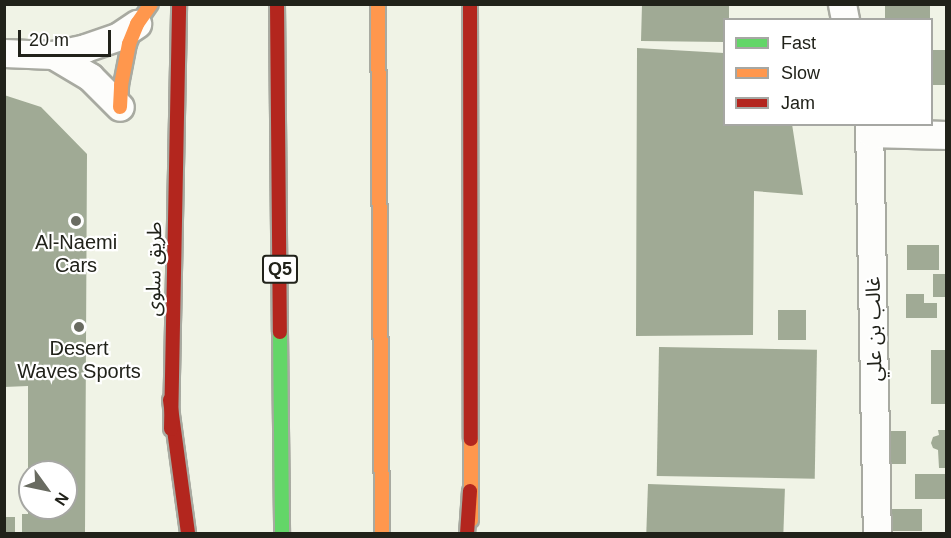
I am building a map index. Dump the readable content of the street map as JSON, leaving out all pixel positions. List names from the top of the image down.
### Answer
{
  "streets": {
    "main road": ["طريق سلوى", "Q5"],
    "street": ["غالب بن علي"]
  },
  "places": ["Al-Naemi Cars", "Desert Waves Sports"],
  "legend": ["Fast", "Slow", "Jam"],
  "scale_bar": "20 m",
  "north": "bottom right"
}
